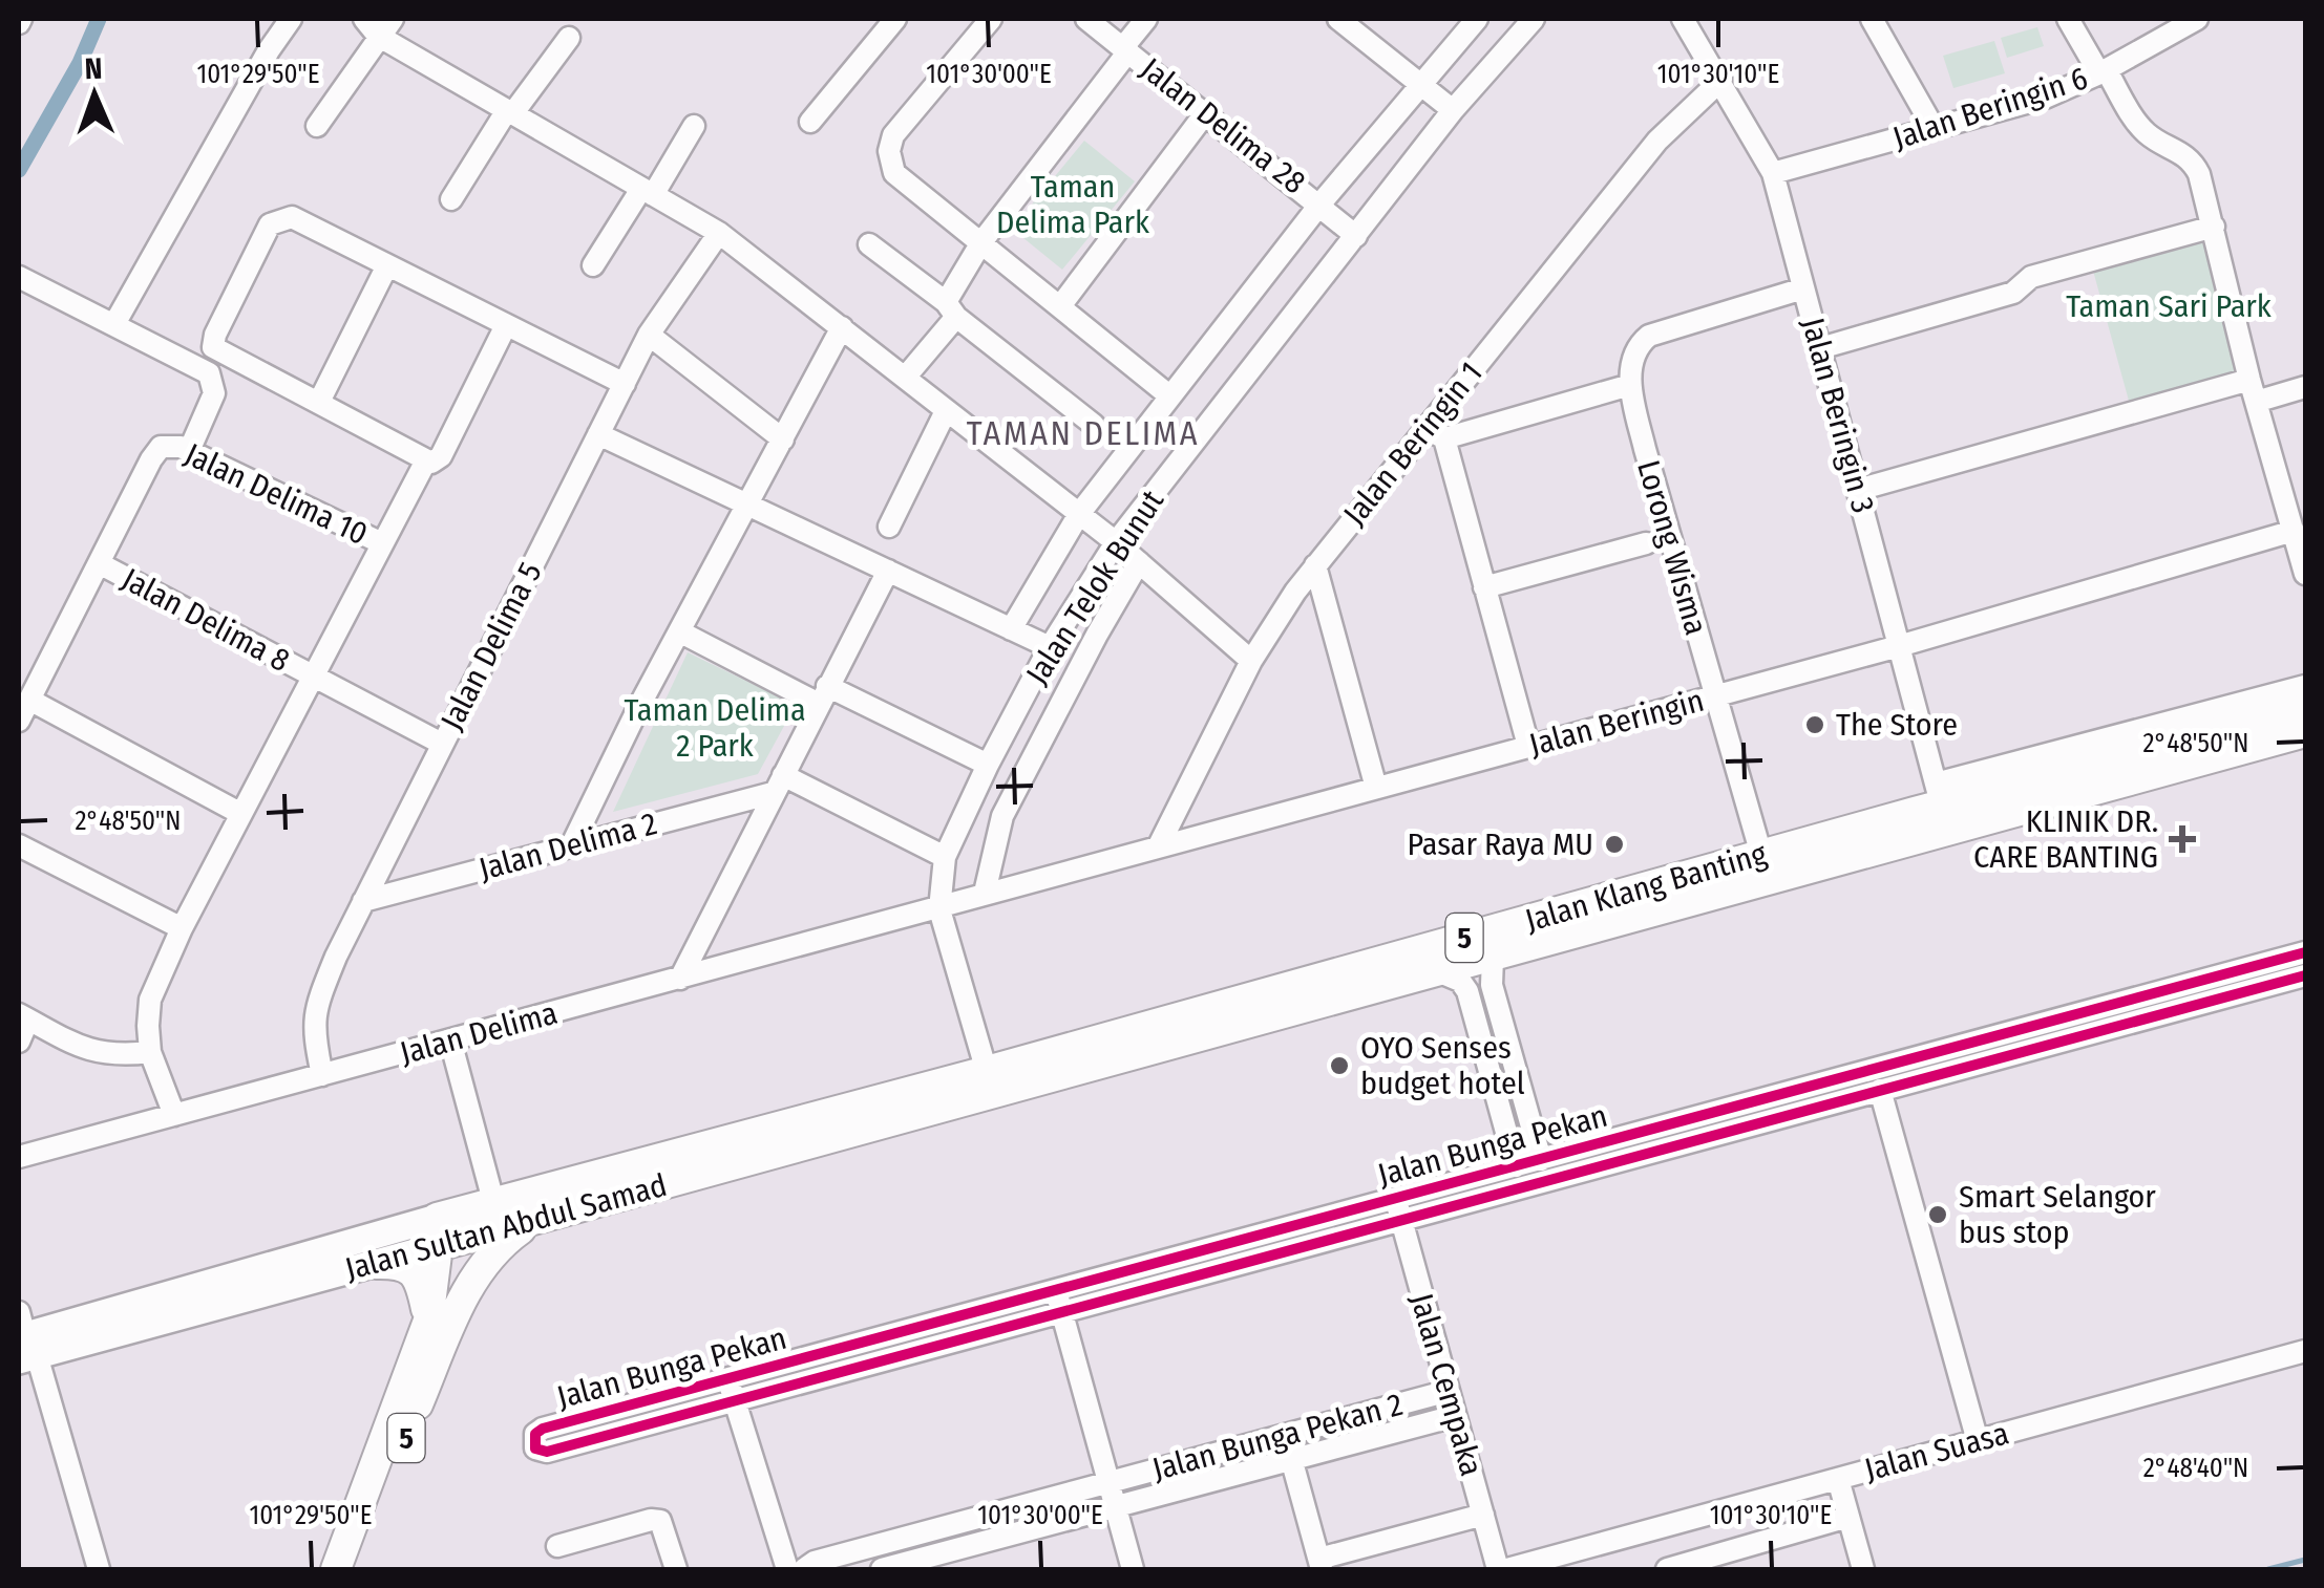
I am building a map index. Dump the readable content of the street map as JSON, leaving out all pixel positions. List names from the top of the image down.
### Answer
{
  "streets": {
    "highway": ["Jalan Klang Banting", "5", "Jalan Sultan Abdul Samad"],
    "street": [
      "Jalan Beringin 6",
      "Jalan Delima 28",
      "Jalan Beringin 3",
      "Jalan Beringin 1",
      "Jalan Delima 10",
      "Lorong Wisma",
      "Jalan Telok Bunut",
      "Jalan Delima 8",
      "Jalan Delima 5",
      "Jalan Beringin",
      "Jalan Delima 2",
      "Jalan Delima",
      "Jalan Bunga Pekan",
      "Jalan Cempaka",
      "Jalan Bunga Pekan 2",
      "Jalan Suasa"
    ]
  },
  "crossings": [
    ["Jalan Beringin 6", "Jalan Beringin 3"],
    ["Jalan Delima 28", "Jalan Telok Bunut"],
    ["Jalan Beringin 3", "Jalan Beringin 1"],
    ["Jalan Beringin 3", "Lorong Wisma"],
    ["Jalan Beringin 3", "Jalan Beringin"],
    ["Jalan Beringin 3", "Jalan Klang Banting"],
    ["Jalan Beringin 1", "Jalan Beringin"],
    ["Lorong Wisma", "Jalan Beringin"],
    ["Lorong Wisma", "Jalan Klang Banting"],
    ["Jalan Telok Bunut", "Jalan Beringin"],
    ["Jalan Telok Bunut", "Jalan Klang Banting"],
    ["Jalan Telok Bunut", "Jalan Delima"],
    ["Jalan Telok Bunut", "Jalan Sultan Abdul Samad"],
    ["Jalan Delima 8", "Jalan Delima 5"],
    ["Jalan Delima 5", "Jalan Delima 2"],
    ["Jalan Delima 5", "Jalan Delima"],
    ["Jalan Beringin", "Jalan Delima"],
    ["Jalan Klang Banting", "Jalan Sultan Abdul Samad"],
    ["5", "Jalan Sultan Abdul Samad"],
    ["Jalan Bunga Pekan", "Jalan Cempaka"],
    ["Jalan Cempaka", "Jalan Bunga Pekan 2"]
  ],
  "districts": ["TAMAN DELIMA"],
  "parks": ["Taman Delima Park", "Taman Sari Park", "Taman Delima 2 Park"],
  "places": {
    "other": [
      "The Store",
      "Pasar Raya MU",
      "OYO Senses budget hotel",
      "Smart Selangor bus stop"
    ],
    "health": ["KLINIK DR. CARE BANTING"]
  },
  "north": "top",
  "coordinates": [
    "101°29'50\"E",
    "101°30'00\"E",
    "101°30'10\"E",
    "2°48'50\"N",
    "2°48'40\"N"
  ]
}
